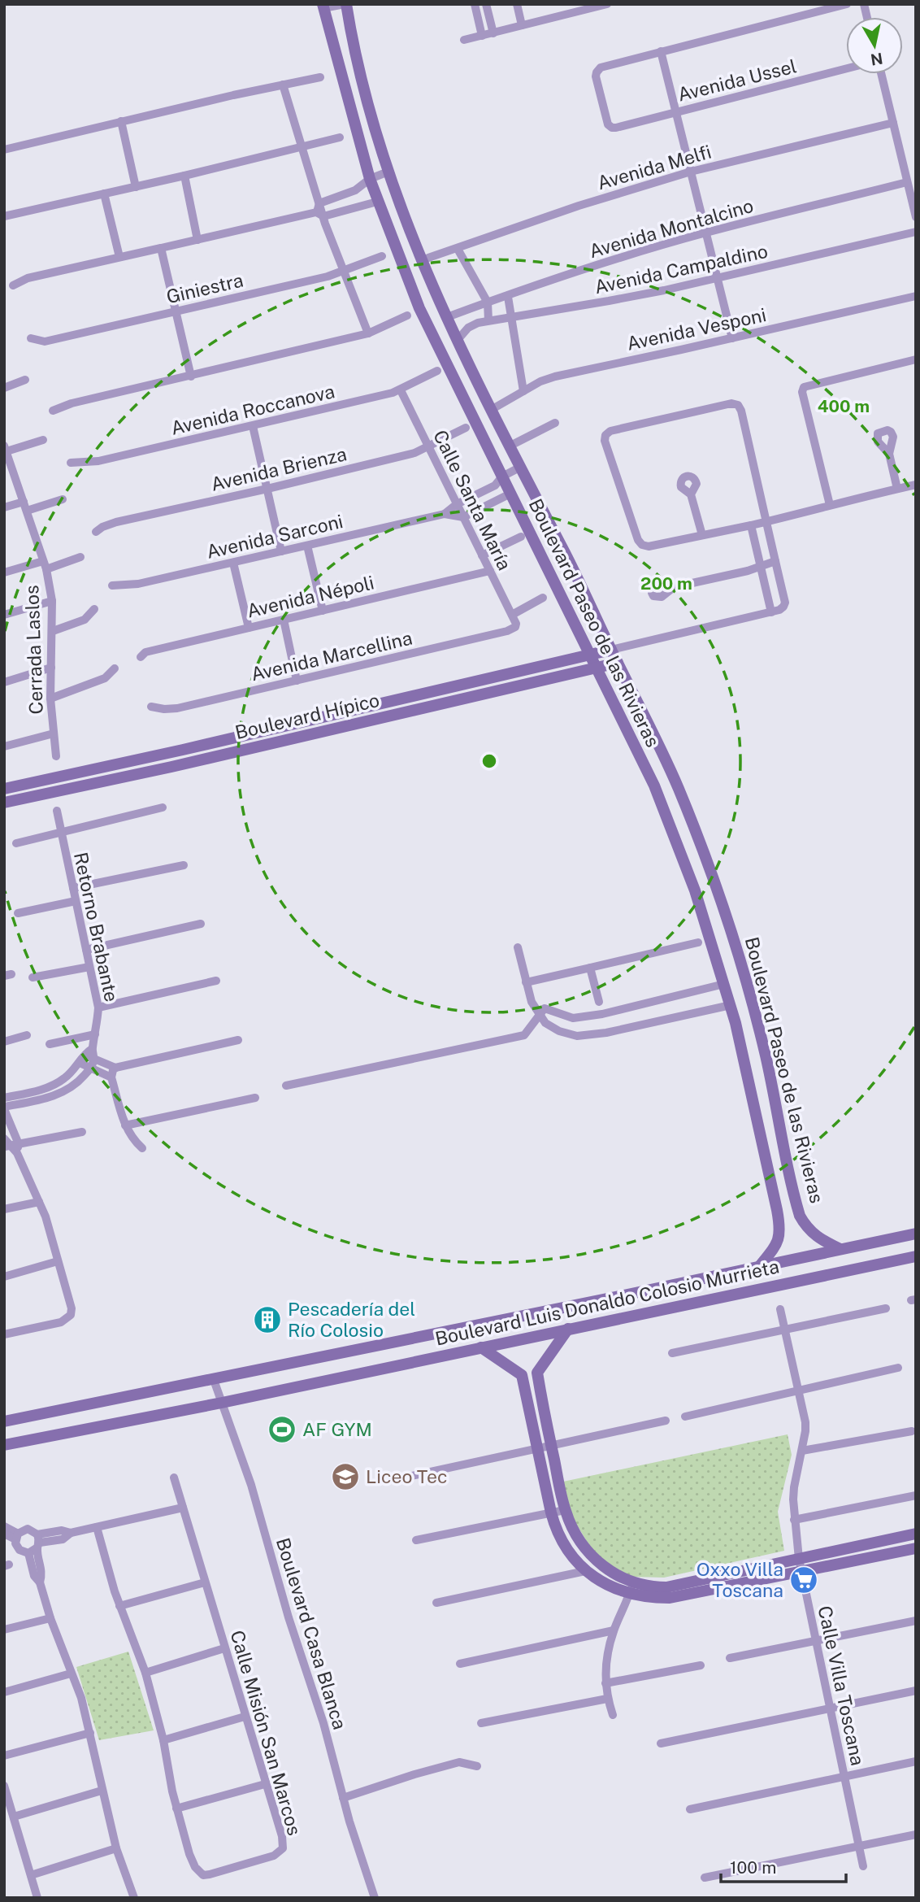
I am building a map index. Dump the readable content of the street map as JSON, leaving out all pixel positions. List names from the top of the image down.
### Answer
{
  "streets": {
    "street": [
      "Avenida Ussel",
      "Avenida Melfi",
      "Avenida Montalcino",
      "Avenida Campaldino",
      "Giniestra",
      "Avenida Vesponi",
      "Avenida Roccanova",
      "Avenida Brienza",
      "Calle Santa María",
      "Avenida Sarconi",
      "Avenida Népoli",
      "Boulevard Paseo de las Rivieras",
      "Cerrada Laslos",
      "Avenida Marcellina",
      "Boulevard Hípico",
      "Retorno Brabante",
      "Boulevard Luis Donaldo Colosio Murrieta",
      "Boulevard Casa Blanca",
      "Calle Villa Toscana",
      "Calle Misión San Marcos"
    ]
  },
  "crossings": [
    ["Avenida Montalcino", "Boulevard Paseo de las Rivieras"],
    ["Avenida Vesponi", "Boulevard Paseo de las Rivieras"],
    ["Avenida Roccanova", "Calle Santa María"],
    ["Avenida Brienza", "Calle Santa María"],
    ["Calle Santa María", "Avenida Sarconi"],
    ["Calle Santa María", "Avenida Népoli"],
    ["Calle Santa María", "Avenida Marcellina"],
    ["Avenida Sarconi", "Boulevard Paseo de las Rivieras"],
    ["Boulevard Paseo de las Rivieras", "Boulevard Hípico"],
    ["Boulevard Paseo de las Rivieras", "Boulevard Luis Donaldo Colosio Murrieta"],
    ["Boulevard Luis Donaldo Colosio Murrieta", "Boulevard Casa Blanca"]
  ],
  "places": {
    "building": ["Pescadería del Río Colosio"],
    "sports": ["AF GYM"],
    "school or university": ["Liceo Tec"],
    "supermarket": ["Oxxo Villa Toscana"]
  },
  "scale_bar": "100 m",
  "north": "bottom",
  "rings": ["400 m", "200 m"]
}
